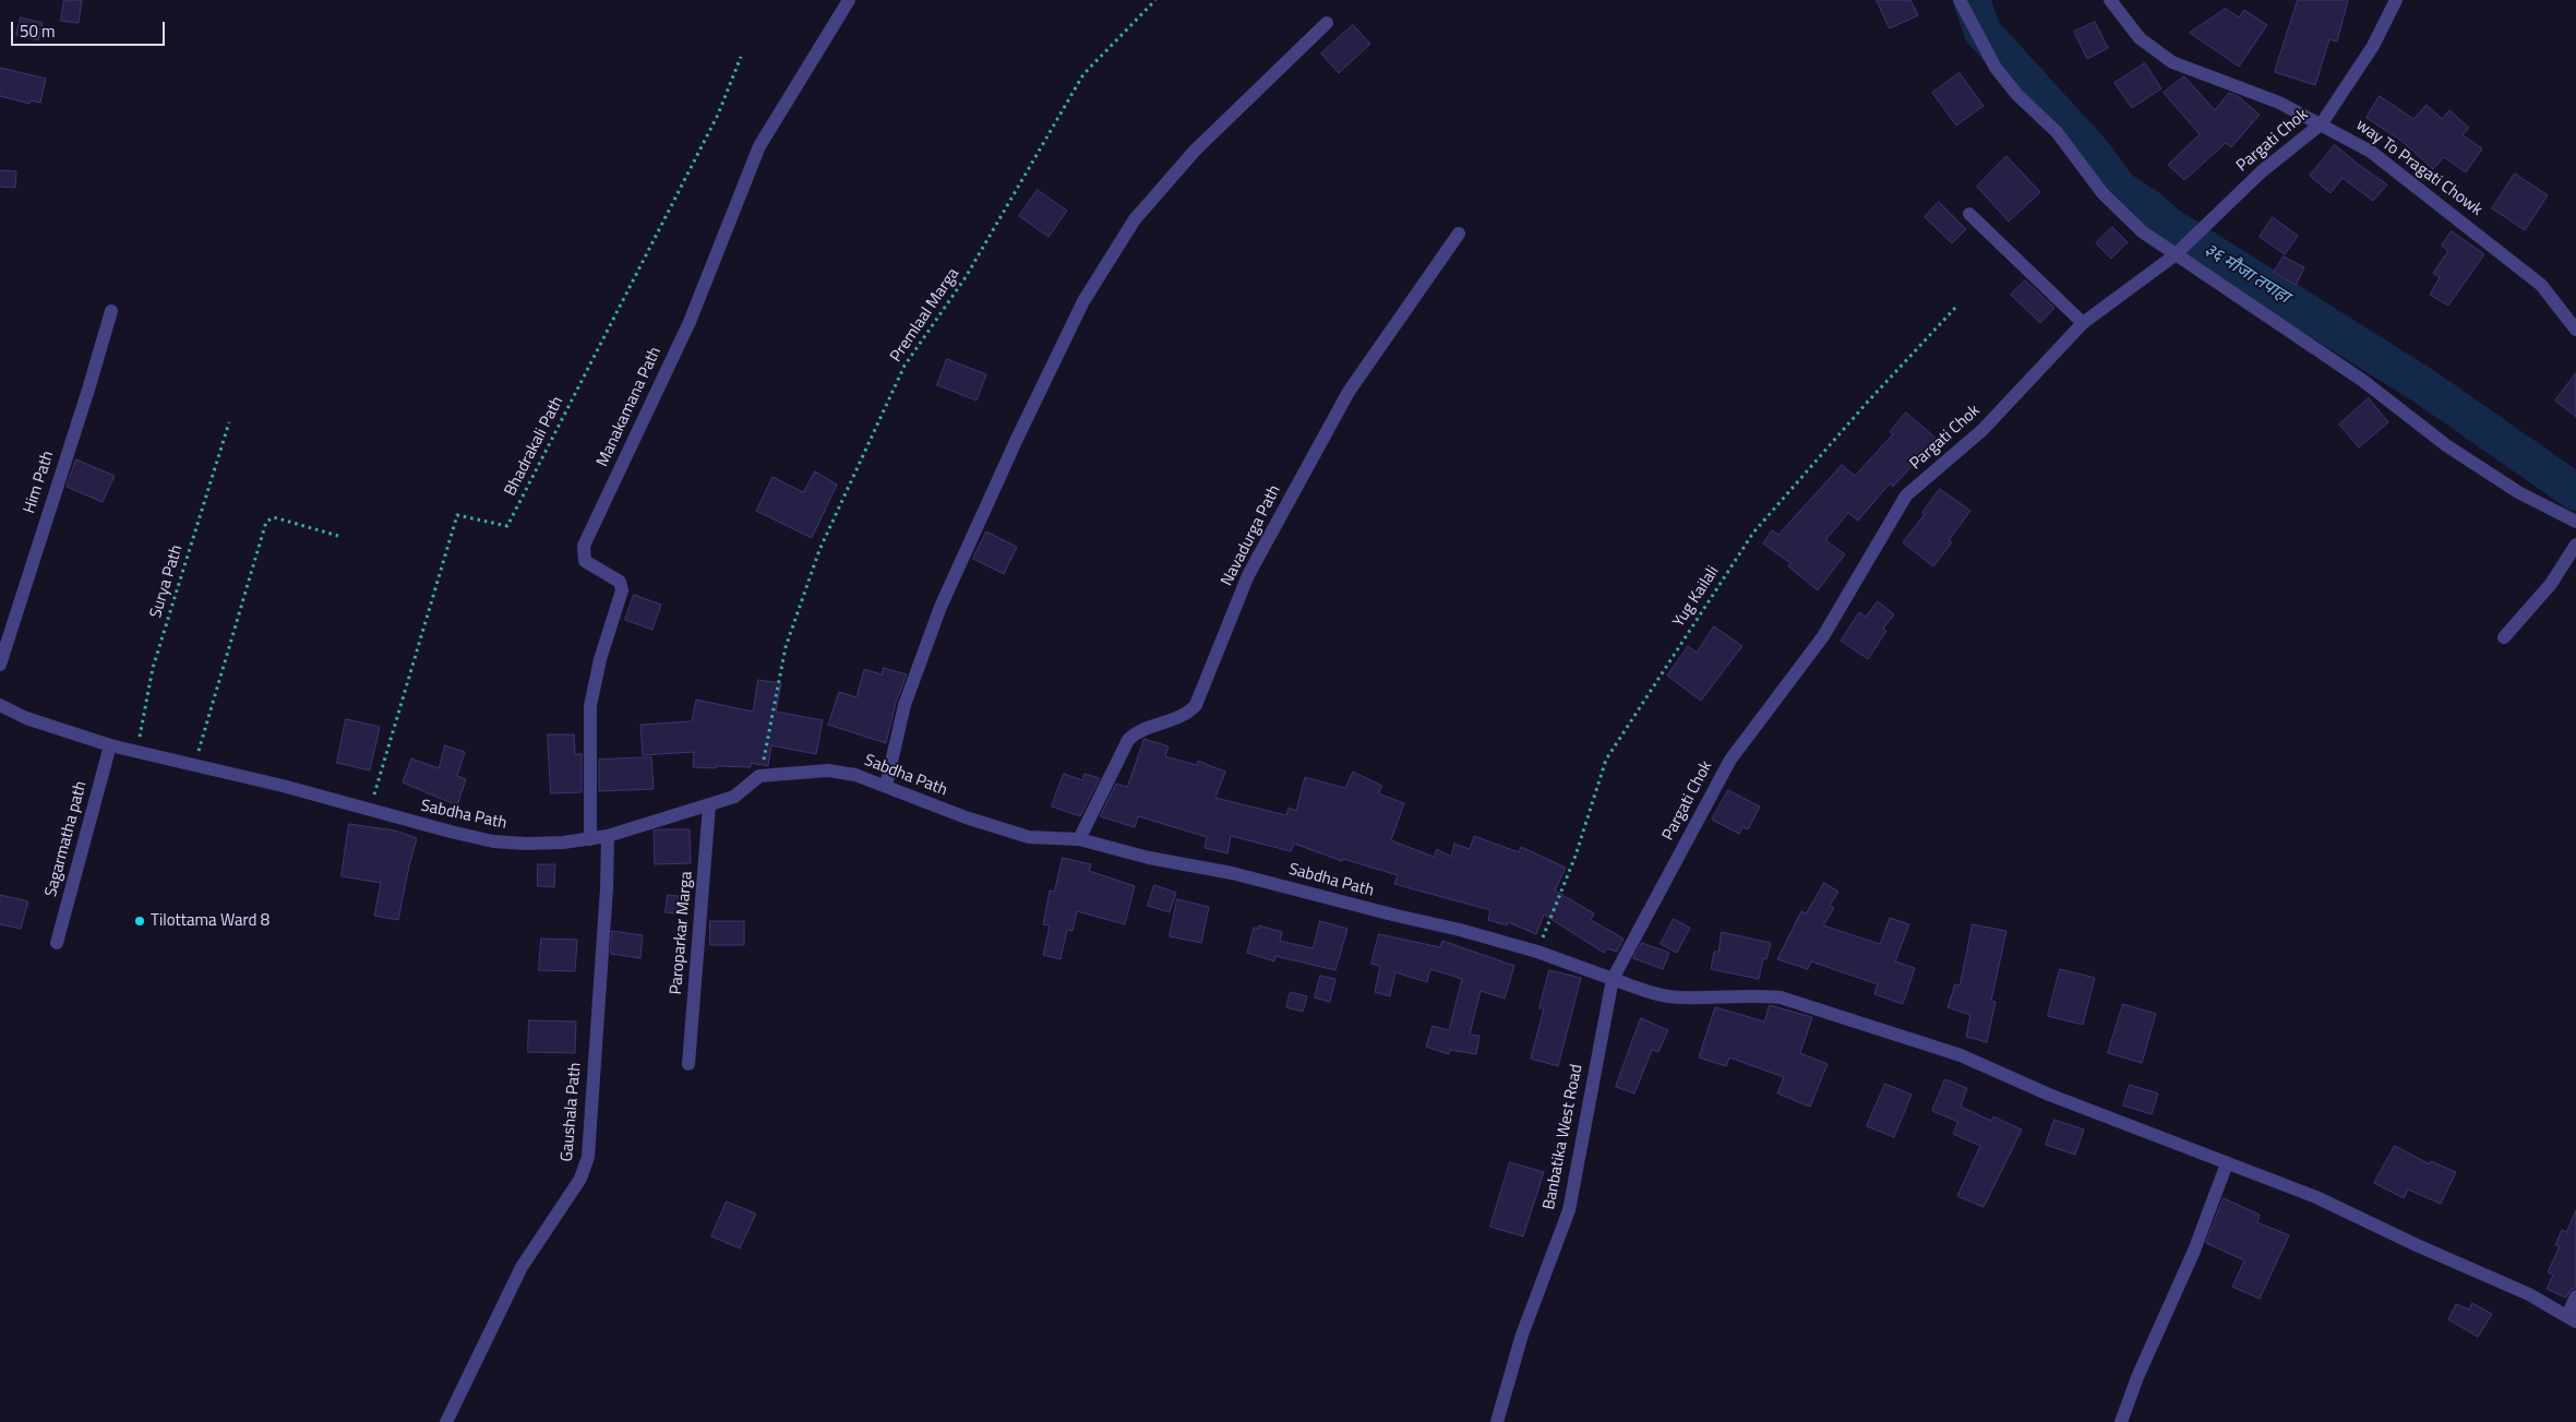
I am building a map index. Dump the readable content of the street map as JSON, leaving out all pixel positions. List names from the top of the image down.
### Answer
{
  "streets": {
    "street": [
      "Pargati Chok",
      "way To Pragati Chowk",
      "Manakamana Path",
      "Him Path",
      "Navadurga Path",
      "Sabdha Path",
      "Sagarmatha path",
      "Paroparkar Marga",
      "Gaushala Path",
      "Banbatika West Road"
    ],
    "path": [
      "Premlaal Marga",
      "Bhadrakali Path",
      "Surya Path",
      "Yug Kailali"
    ]
  },
  "crossings": [
    ["Pargati Chok", "way To Pragati Chowk"],
    ["Pargati Chok", "Sabdha Path"],
    ["Pargati Chok", "Banbatika West Road"],
    ["Premlaal Marga", "Sabdha Path"],
    ["Manakamana Path", "Sabdha Path"],
    ["Bhadrakali Path", "Sabdha Path"],
    ["Navadurga Path", "Sabdha Path"],
    ["Surya Path", "Sabdha Path"],
    ["Yug Kailali", "Sabdha Path"],
    ["Sabdha Path", "Sagarmatha path"],
    ["Sabdha Path", "Paroparkar Marga"],
    ["Sabdha Path", "Gaushala Path"],
    ["Sabdha Path", "Banbatika West Road"]
  ],
  "water": ["३६ मौजा तपाहा"],
  "places": ["Tilottama Ward 8"],
  "scale_bar": "50 m"
}
